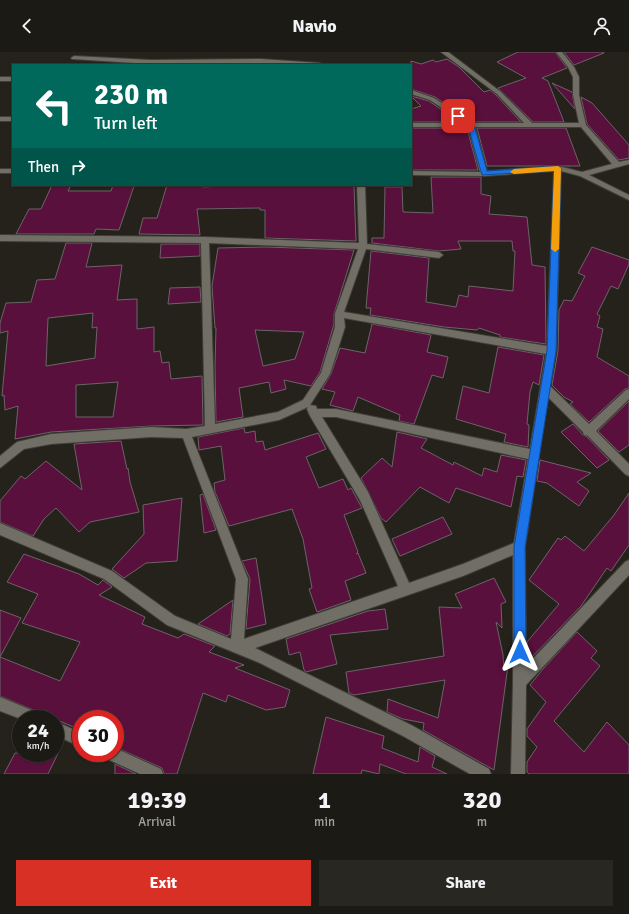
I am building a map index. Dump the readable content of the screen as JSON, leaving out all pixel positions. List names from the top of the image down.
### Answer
{
  "page": {
    "header": "Navio",
    "turn": ["230 m", "Turn left"],
    "then": "Then",
    "speed": "24 km/h",
    "limit": "30",
    "eta": [
      "19:39",
      "Arrival",
      "1",
      "min",
      "320",
      "m"
    ],
    "buttons": ["Exit", "Share"]
  }
}
